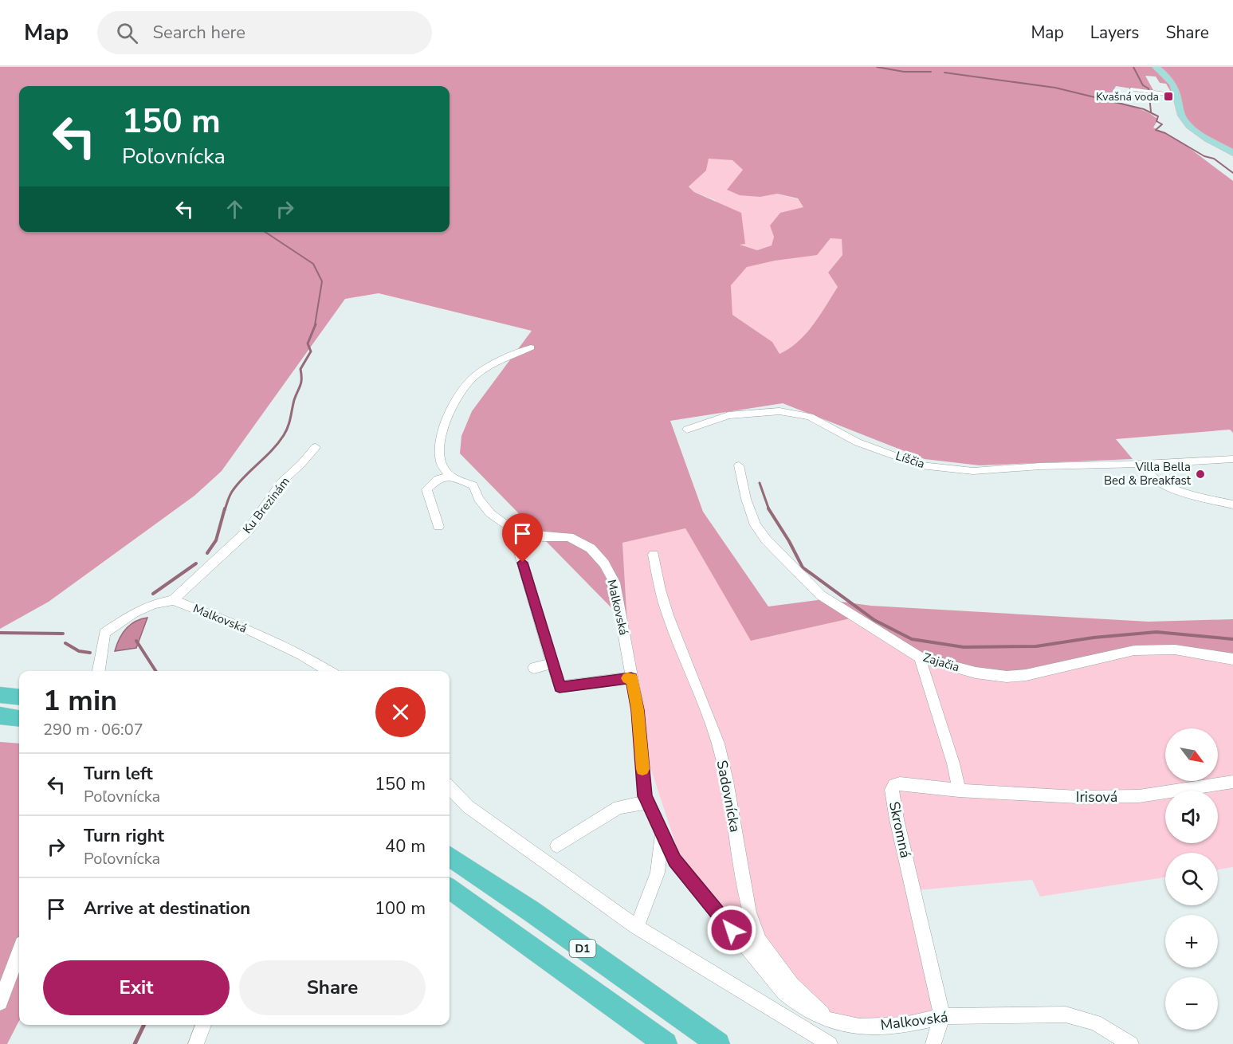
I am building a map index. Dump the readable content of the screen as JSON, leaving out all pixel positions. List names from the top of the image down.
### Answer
{
  "streets": {
    "highway": ["D1"],
    "street": [
      "Líščia",
      "Ku Brezinám",
      "Malkovská",
      "Zajačia",
      "Sadovnícka",
      "Irisová",
      "Skromná"
    ]
  },
  "crossings": [
    ["Ku Brezinám", "Malkovská"],
    ["Malkovská", "Sadovnícka"],
    ["Malkovská", "Skromná"],
    ["Irisová", "Skromná"]
  ],
  "places": {
    "transit": ["Kvašná voda"],
    "other": ["Villa Bella Bed & Breakfast"]
  },
  "north": "bottom right",
  "page": {
    "header": "Map",
    "search": "Search here",
    "nav": ["Map", "Layers", "Share"],
    "turn": ["150 m", "Poľovnícka"],
    "heading": ["1 min", "290 m · 06:07"],
    "map_buttons": ["+", "−"],
    "list": [
      {
        "name": "Turn left",
        "note": "Poľovnícka",
        "value": "150 m"
      },
      {
        "name": "Turn right",
        "note": "Poľovnícka",
        "value": "40 m"
      },
      {
        "name": "Arrive at destination",
        "value": "100 m"
      }
    ],
    "buttons": ["Exit", "Share"]
  }
}
